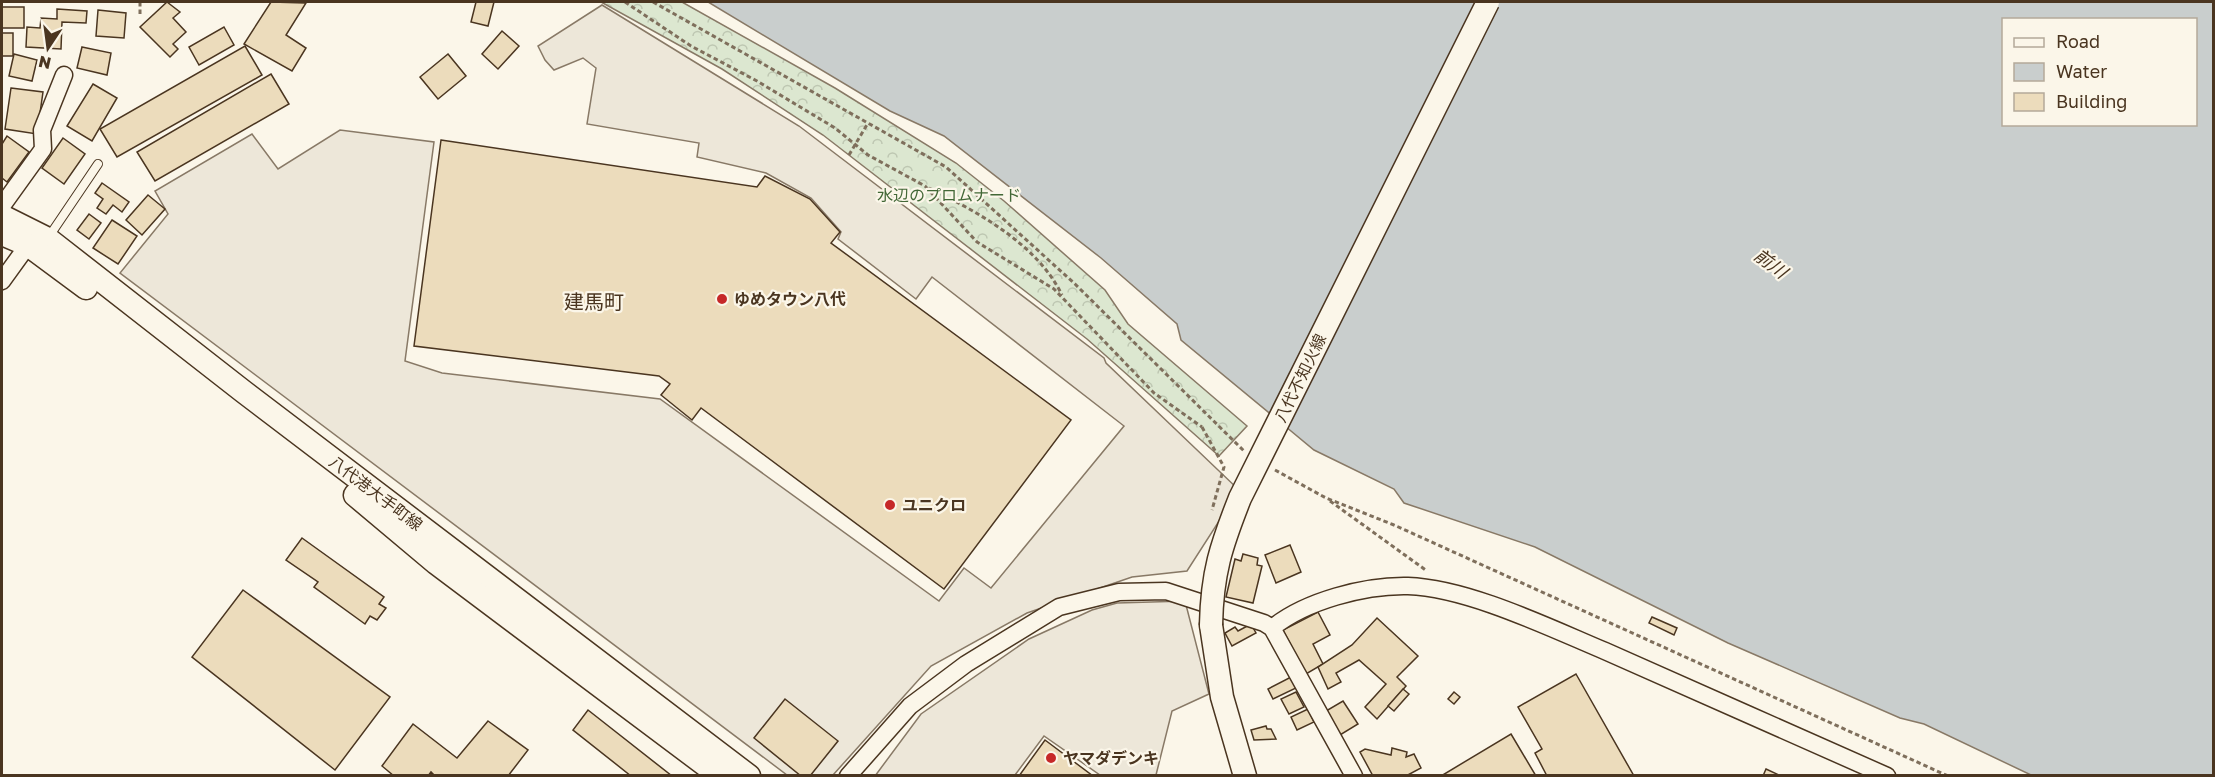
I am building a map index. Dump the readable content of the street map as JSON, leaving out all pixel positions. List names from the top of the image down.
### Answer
{
  "streets": {
    "main road": ["八代不知火線", "八代港大手町線"]
  },
  "districts": ["建馬町"],
  "water": ["前川"],
  "parks": ["水辺のプロムナード"],
  "places": ["ゆめタウン八代", "ユニクロ", "ヤマダデンキ"],
  "legend": ["Road", "Water", "Building"],
  "north": "bottom"
}
